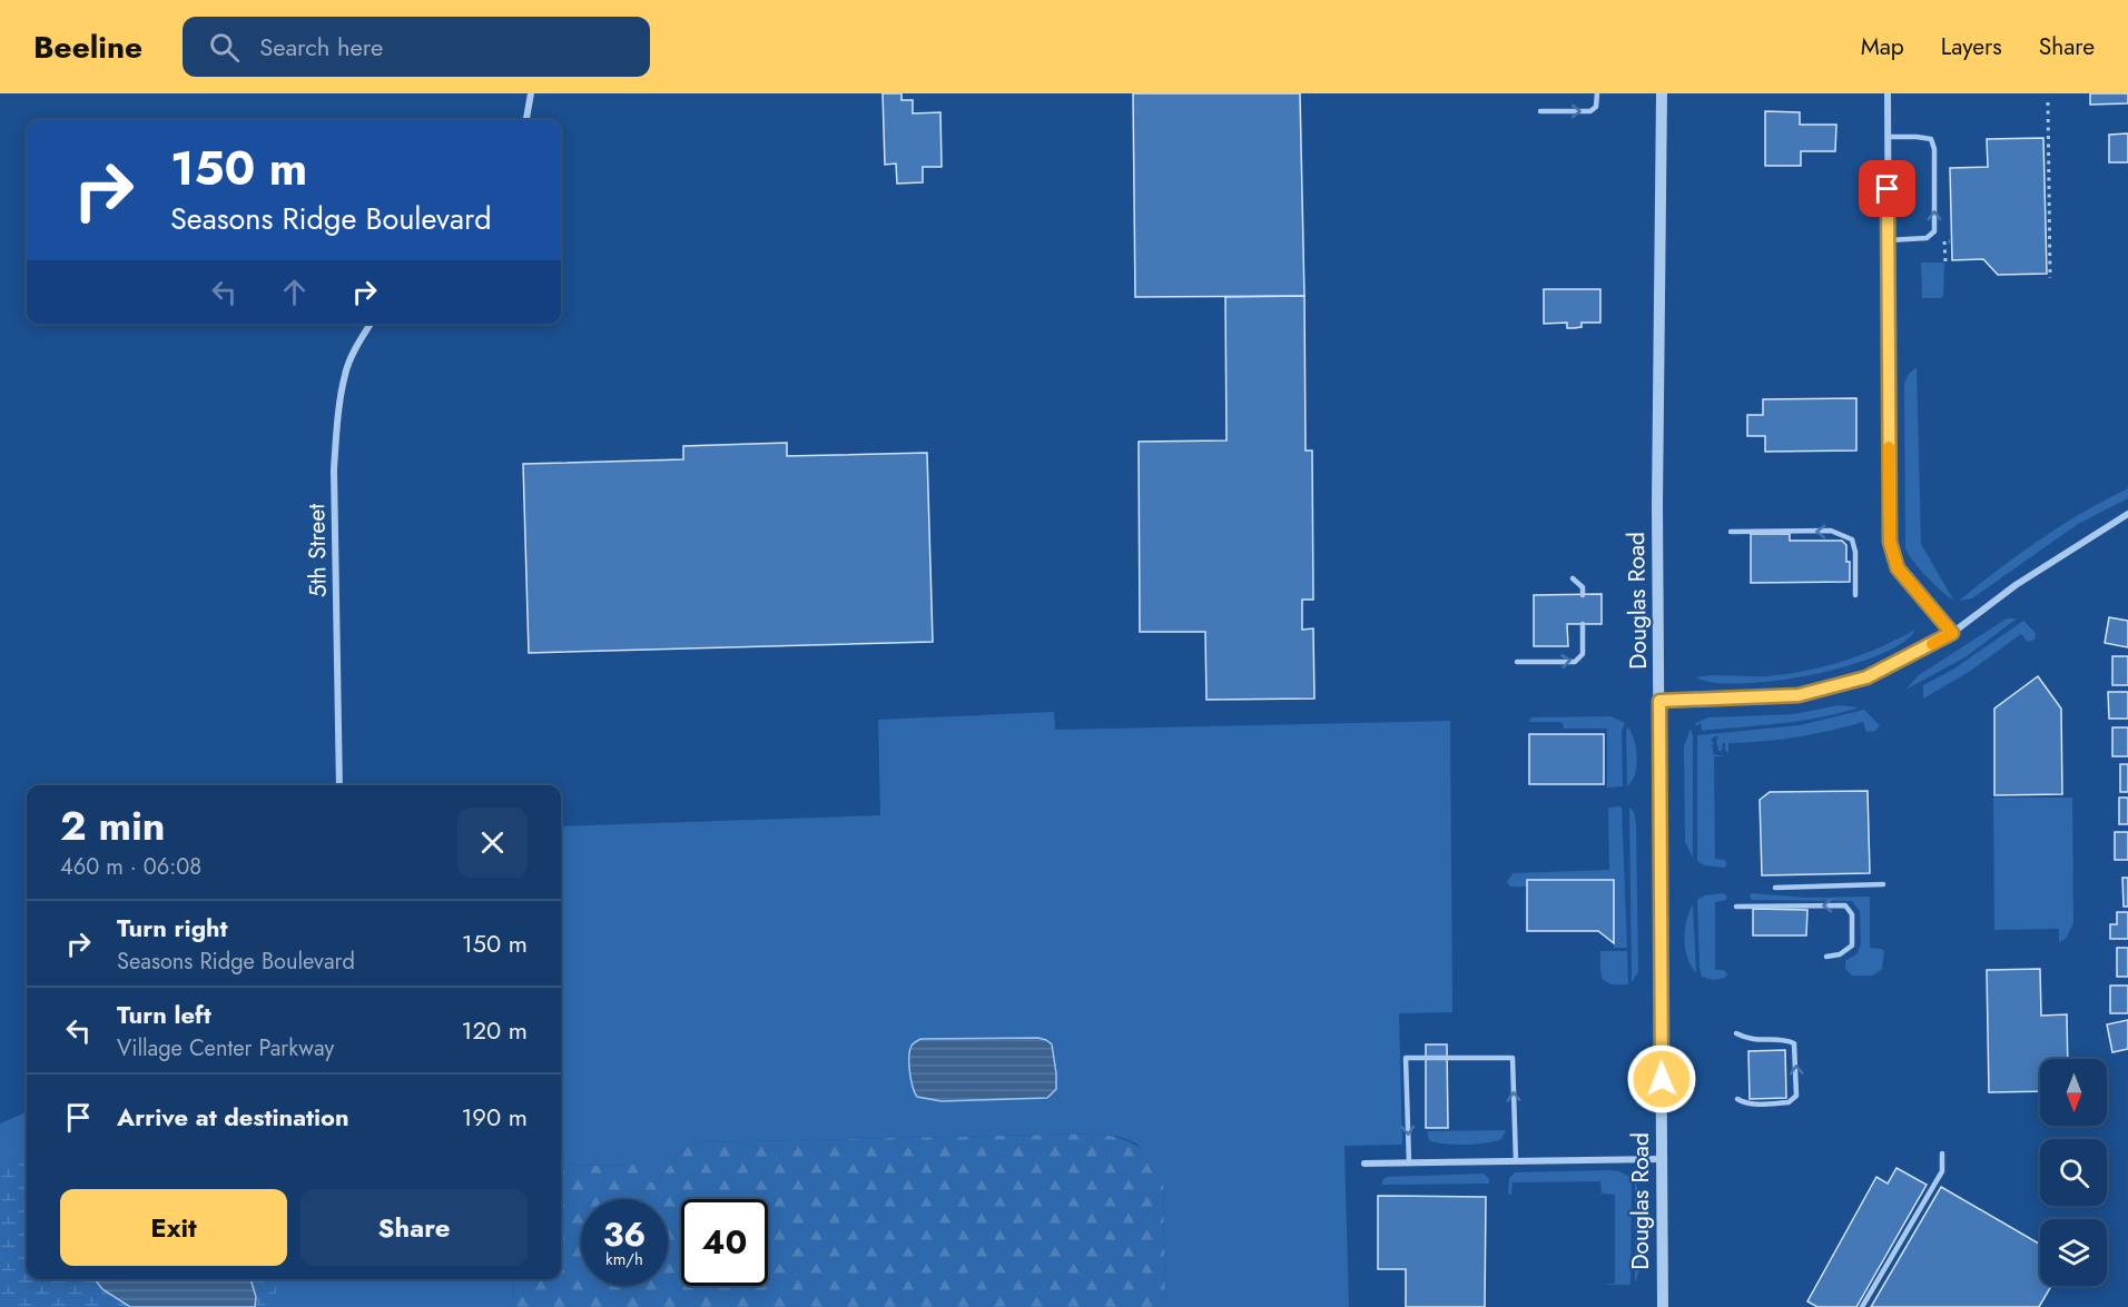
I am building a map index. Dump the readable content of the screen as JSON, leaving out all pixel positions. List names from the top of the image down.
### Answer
{
  "streets": {
    "street": ["5th Street", "Douglas Road"]
  },
  "north": "bottom",
  "page": {
    "header": "Beeline",
    "search": "Search here",
    "nav": ["Map", "Layers", "Share"],
    "turn": ["150 m", "Seasons Ridge Boulevard"],
    "heading": ["2 min", "460 m · 06:08"],
    "list": [
      {
        "name": "Turn right",
        "note": "Seasons Ridge Boulevard",
        "value": "150 m"
      },
      {
        "name": "Turn left",
        "note": "Village Center Parkway",
        "value": "120 m"
      },
      {
        "name": "Arrive at destination",
        "value": "190 m"
      }
    ],
    "buttons": ["Exit", "Share"],
    "speed": "36 km/h",
    "limit": "40"
  }
}
